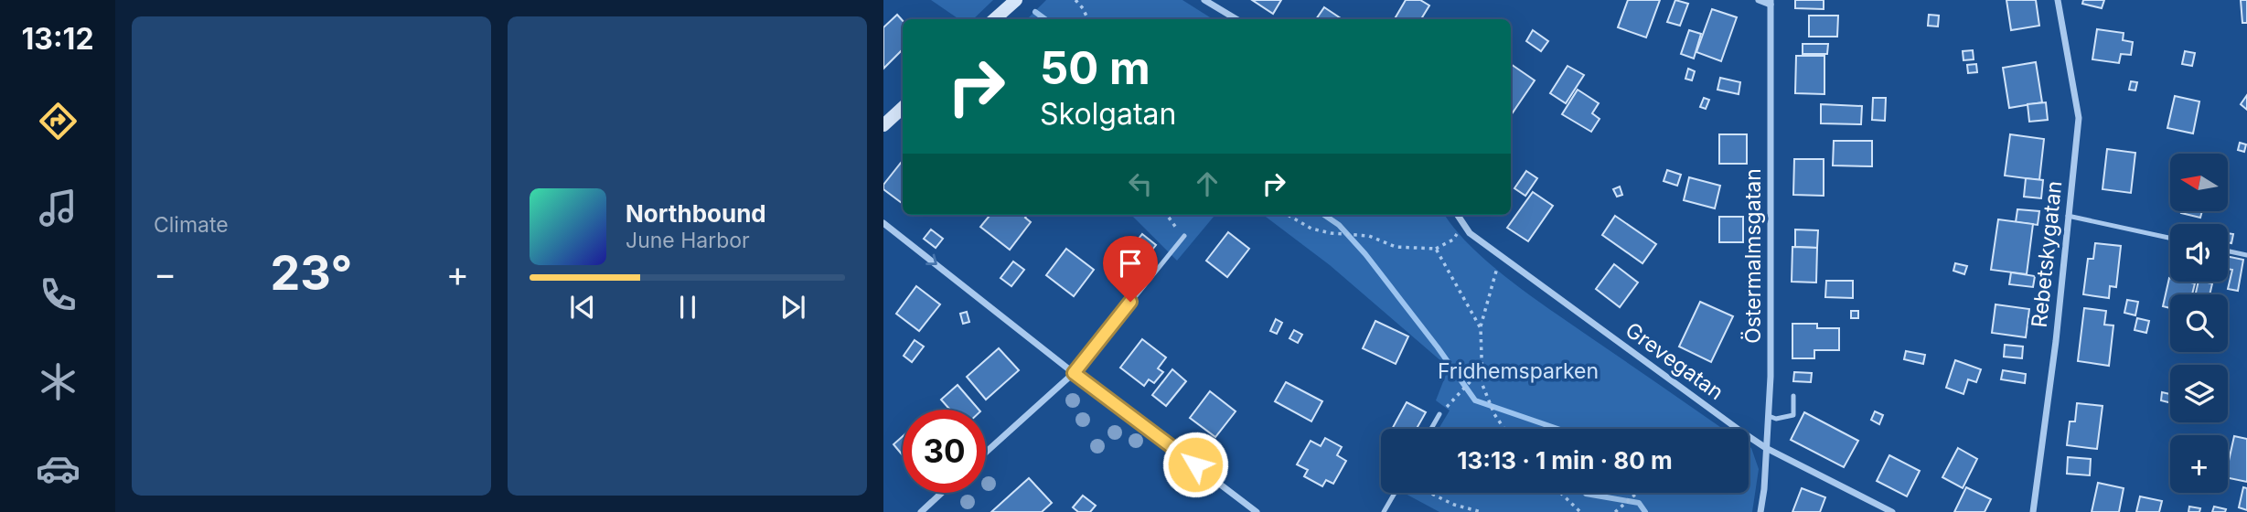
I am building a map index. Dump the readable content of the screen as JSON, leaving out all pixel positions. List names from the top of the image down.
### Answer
{
  "streets": {
    "street": ["Rebetskygatan", "Östermalmsgatan", "Grevegatan"]
  },
  "crossings": [
    ["Östermalmsgatan", "Grevegatan"]
  ],
  "parks": ["Fridhemsparken"],
  "north": "left",
  "page": {
    "tabs": "13:12",
    "tile": "Climate",
    "turn": ["50 m", "Skolgatan"],
    "map_buttons": "+",
    "song": ["Northbound", "June Harbor"],
    "heat": ["−", "23°", "+"],
    "limit": "30",
    "trip": "13:13 · 1 min · 80 m"
  }
}
